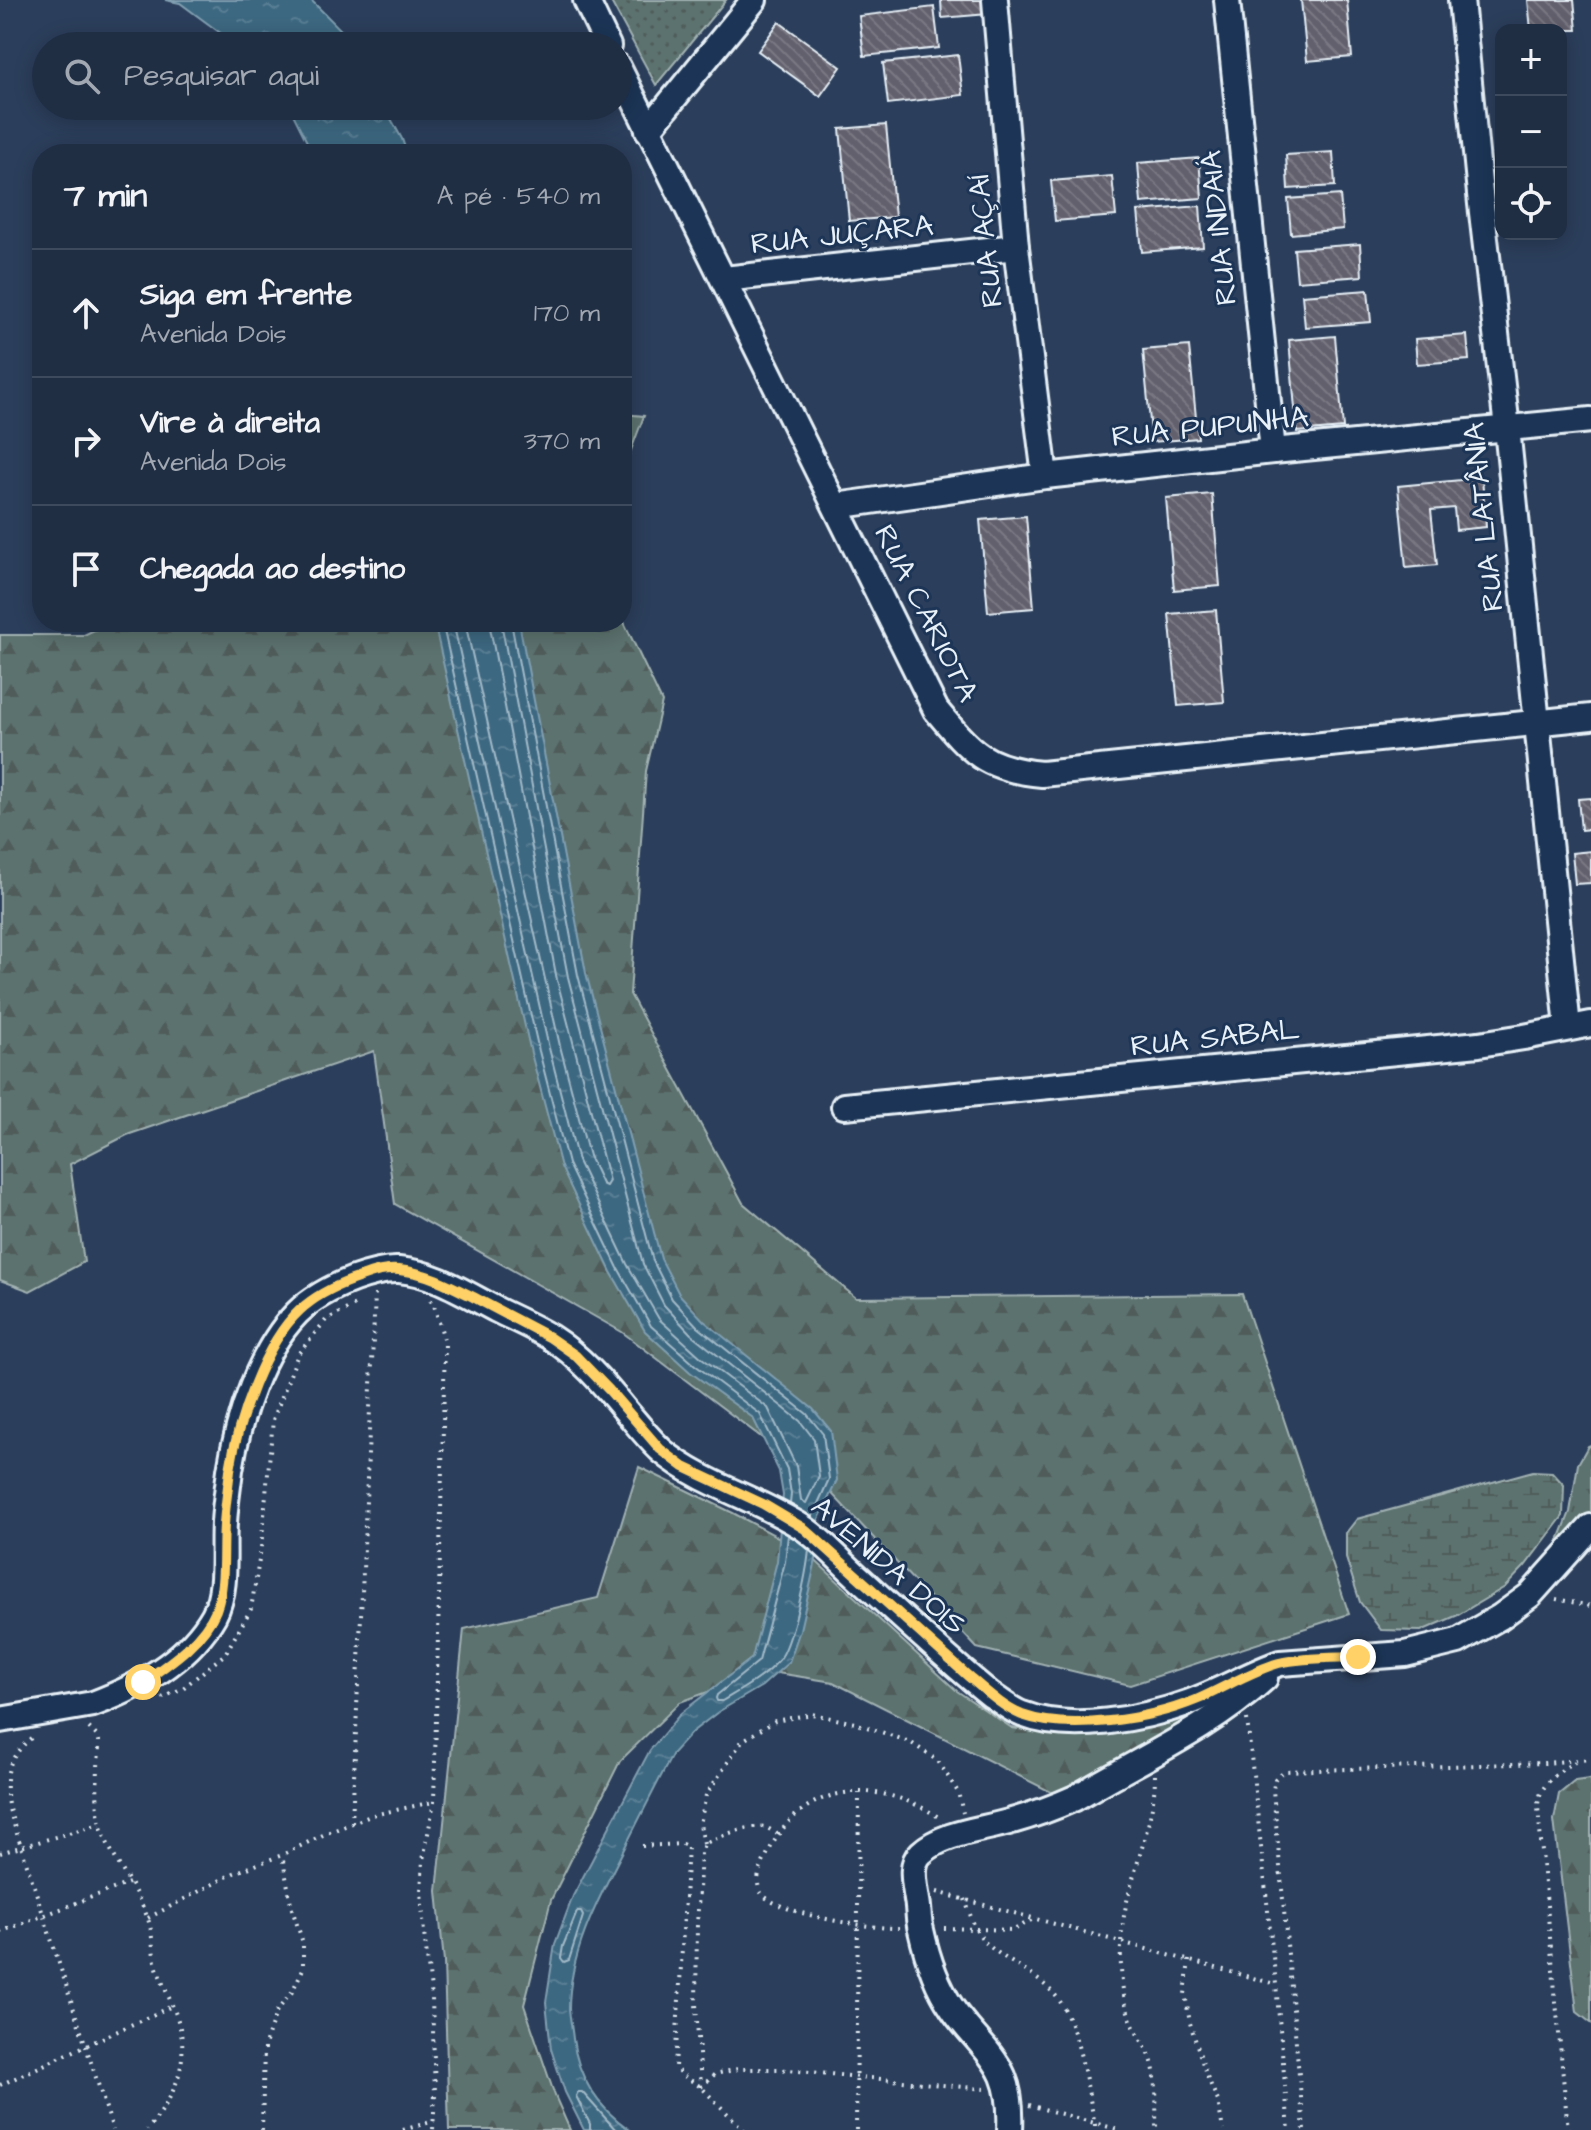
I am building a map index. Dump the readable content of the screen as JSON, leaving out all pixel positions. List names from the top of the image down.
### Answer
{
  "streets": {
    "street": [
      "RUA INDAIÁ",
      "RUA JUÇARA",
      "RUA AÇAÍ",
      "RUA PUPUNHA",
      "RUA LATÂNIA",
      "RUA CARIOTA",
      "RUA SABAL",
      "AVENIDA DOIS"
    ]
  },
  "crossings": [
    ["RUA INDAIÁ", "RUA PUPUNHA"],
    ["RUA JUÇARA", "RUA AÇAÍ"],
    ["RUA JUÇARA", "RUA CARIOTA"],
    ["RUA AÇAÍ", "RUA PUPUNHA"],
    ["RUA PUPUNHA", "RUA LATÂNIA"],
    ["RUA PUPUNHA", "RUA CARIOTA"],
    ["RUA LATÂNIA", "RUA CARIOTA"],
    ["RUA LATÂNIA", "RUA SABAL"]
  ],
  "page": {
    "map_buttons": ["+", "−"],
    "search": "Pesquisar aqui",
    "heading": ["7 min", "A pé · 540 m"],
    "list": [
      ["Siga em frente", "Avenida Dois", "170 m"],
      ["Vire à direita", "Avenida Dois", "370 m"],
      "Chegada ao destino"
    ]
  }
}
